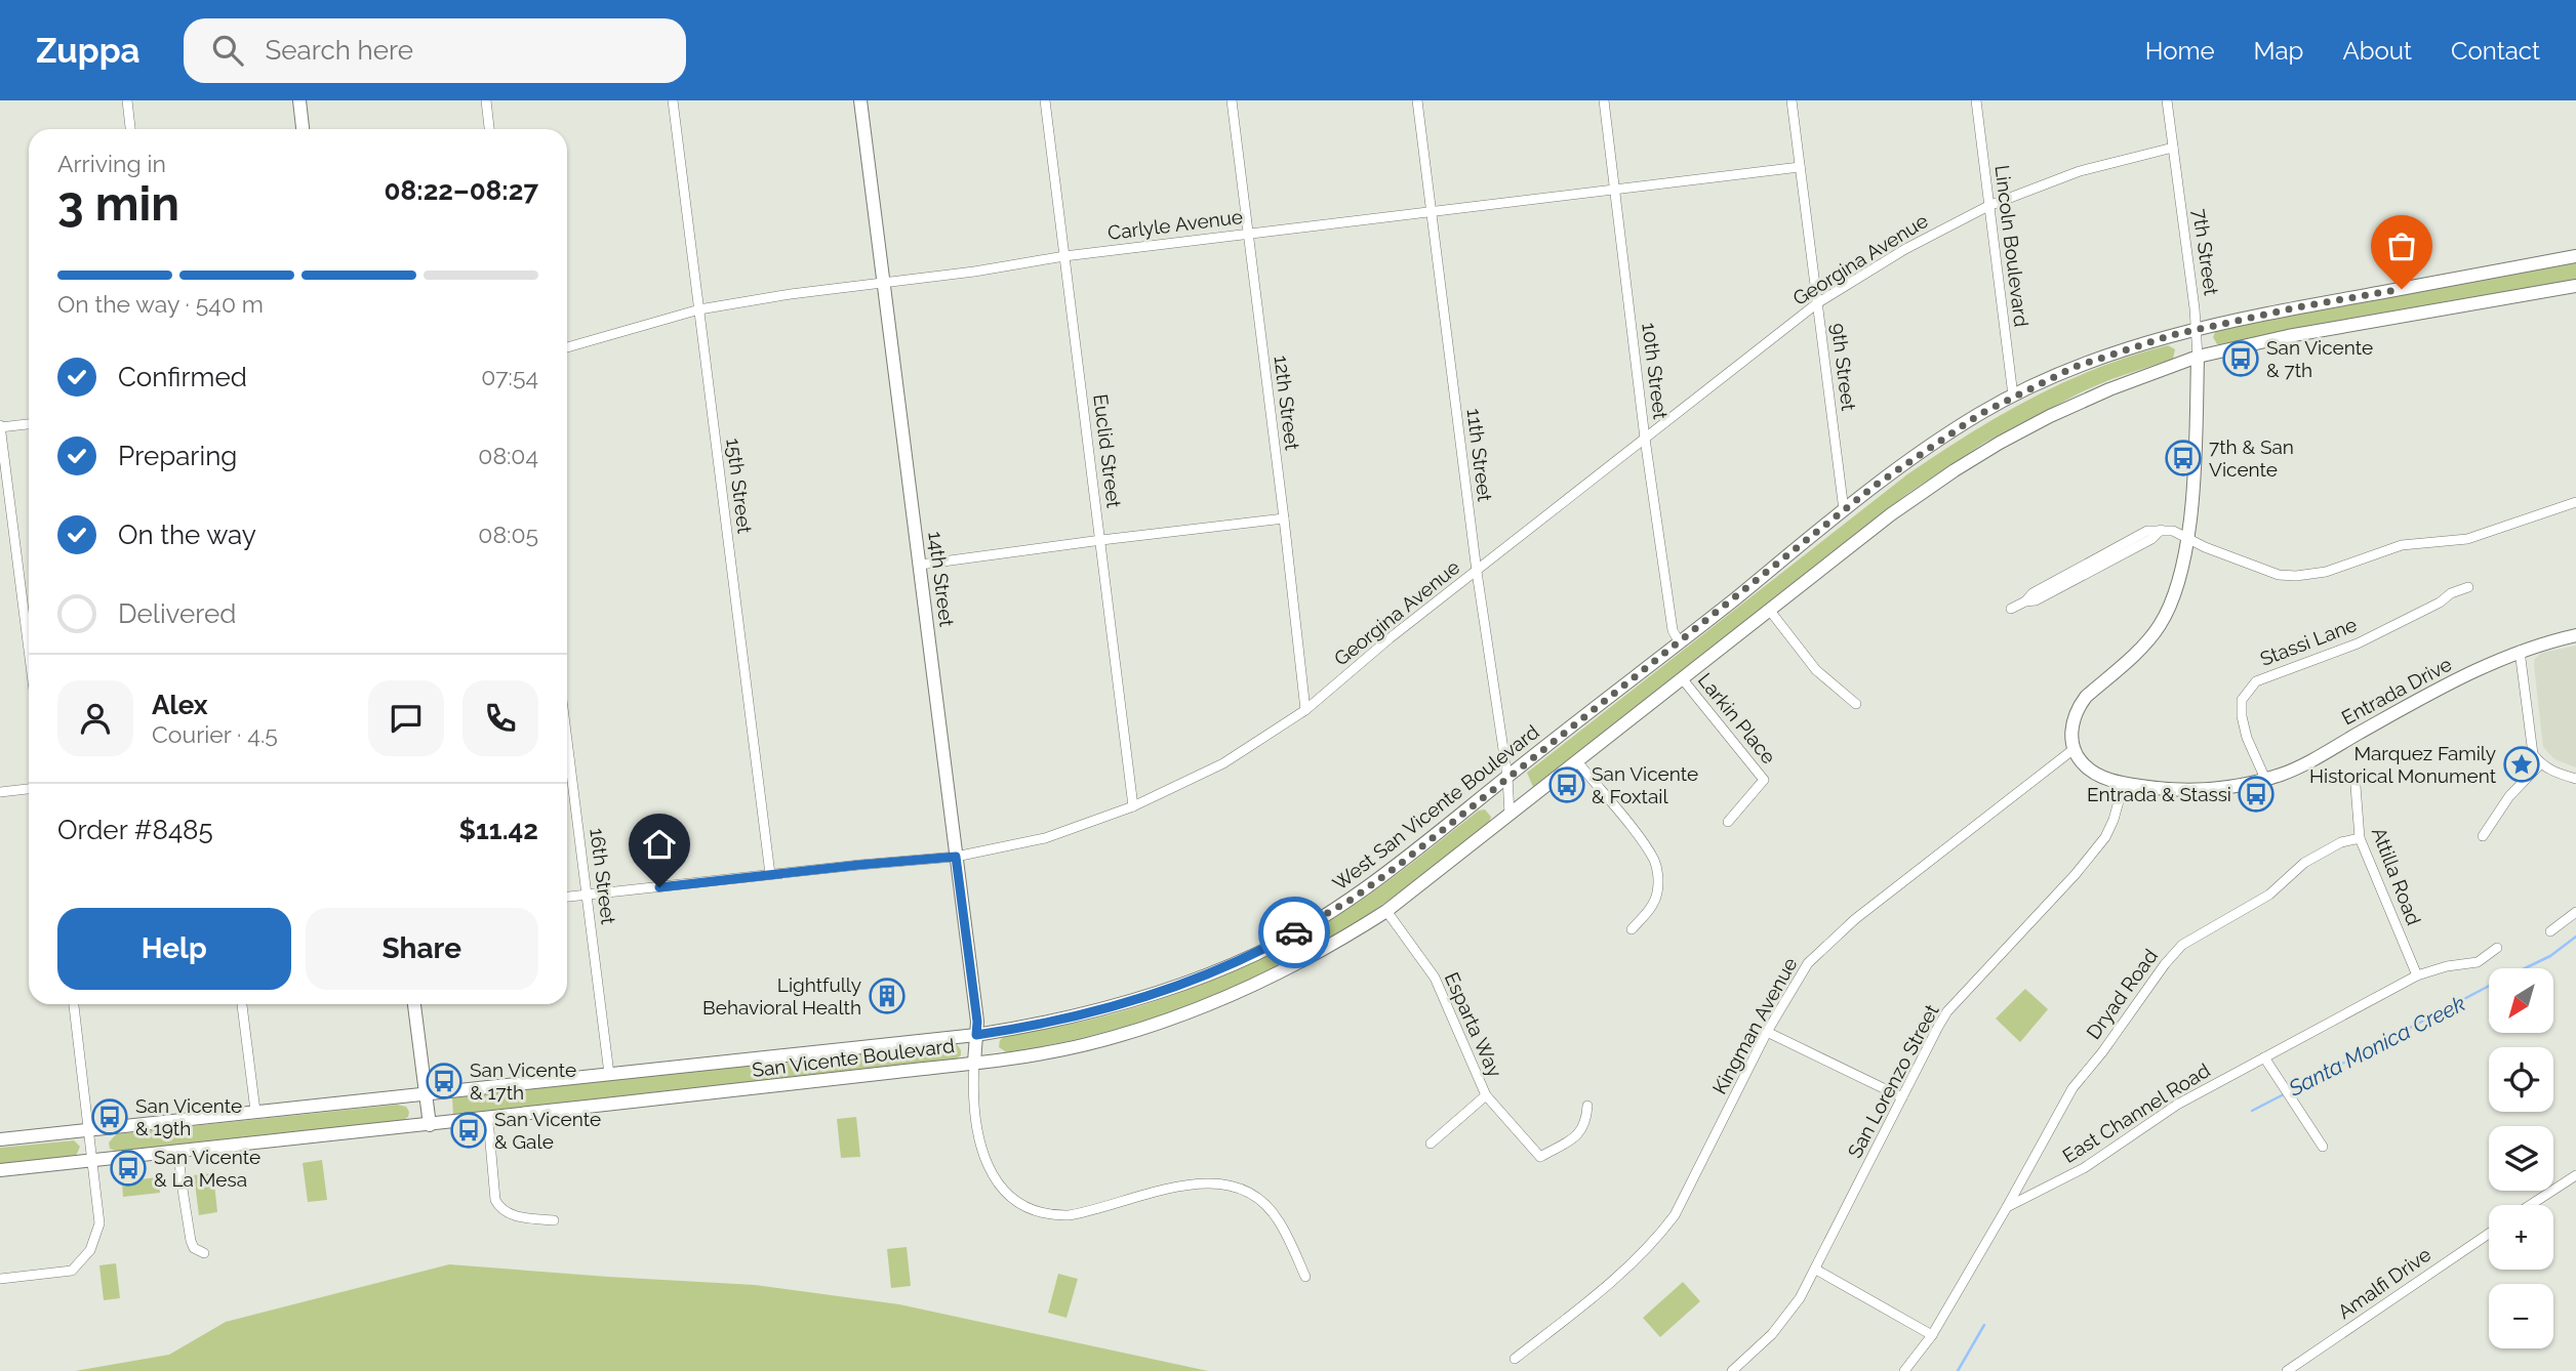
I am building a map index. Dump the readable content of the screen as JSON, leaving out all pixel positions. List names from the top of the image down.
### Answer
{
  "streets": {
    "main road": [
      "7th Street",
      "14th Street",
      "Entrada Drive",
      "West San Vicente Boulevard",
      "San Vicente Boulevard"
    ],
    "street": [
      "Carlyle Avenue",
      "Lincoln Boulevard",
      "Georgina Avenue",
      "9th Street",
      "10th Street",
      "12th Street",
      "Euclid Street",
      "11th Street",
      "15th Street",
      "Stassi Lane",
      "Larkin Place",
      "16th Street",
      "Attilla Road",
      "Dryad Road",
      "Esparta Way",
      "Kingman Avenue",
      "San Lorenzo Street",
      "East Channel Road",
      "Amalfi Drive"
    ]
  },
  "crossings": [
    ["Carlyle Avenue", "9th Street"],
    ["Carlyle Avenue", "10th Street"],
    ["Carlyle Avenue", "12th Street"],
    ["Carlyle Avenue", "Euclid Street"],
    ["Carlyle Avenue", "11th Street"],
    ["Carlyle Avenue", "15th Street"],
    ["Carlyle Avenue", "14th Street"],
    ["Lincoln Boulevard", "Georgina Avenue"],
    ["Lincoln Boulevard", "West San Vicente Boulevard"],
    ["7th Street", "Georgina Avenue"],
    ["7th Street", "West San Vicente Boulevard"],
    ["7th Street", "San Vicente Boulevard"],
    ["Georgina Avenue", "9th Street"],
    ["Georgina Avenue", "10th Street"],
    ["Georgina Avenue", "12th Street"],
    ["Georgina Avenue", "Euclid Street"],
    ["Georgina Avenue", "11th Street"],
    ["Georgina Avenue", "15th Street"],
    ["Georgina Avenue", "14th Street"],
    ["Georgina Avenue", "16th Street"],
    ["9th Street", "West San Vicente Boulevard"],
    ["10th Street", "West San Vicente Boulevard"],
    ["11th Street", "West San Vicente Boulevard"],
    ["11th Street", "San Vicente Boulevard"],
    ["14th Street", "West San Vicente Boulevard"],
    ["14th Street", "San Vicente Boulevard"],
    ["Stassi Lane", "Entrada Drive"],
    ["Entrada Drive", "Kingman Avenue"],
    ["Entrada Drive", "San Lorenzo Street"],
    ["Larkin Place", "San Vicente Boulevard"],
    ["West San Vicente Boulevard", "16th Street"],
    ["Attilla Road", "Dryad Road"],
    ["Attilla Road", "East Channel Road"],
    ["Dryad Road", "East Channel Road"],
    ["Esparta Way", "San Vicente Boulevard"]
  ],
  "water": ["Santa Monica Creek"],
  "places": {
    "bus stop": [
      "San Vicente & 7th",
      "7th & San Vicente",
      "San Vicente & Foxtail",
      "Entrada & Stassi",
      "San Vicente & 17th",
      "San Vicente & 19th",
      "San Vicente & Gale",
      "San Vicente & La Mesa"
    ],
    "place": ["Marquez Family Historical Monument"],
    "building": ["Lightfully Behavioral Health"]
  },
  "north": "bottom left",
  "page": {
    "header": "Zuppa",
    "search": "Search here",
    "nav": [
      "Home",
      "Map",
      "About",
      "Contact"
    ],
    "heading": ["3 min", "Arriving in", "08:22–08:27"],
    "panel": [
      "Alex",
      "Courier · 4.5",
      "Order #8485",
      "$11.42"
    ],
    "bar": "On the way · 540 m",
    "list": [
      ["Confirmed", "07:54"],
      ["Preparing", "08:04"],
      ["On the way", "08:05"],
      "Delivered"
    ],
    "buttons": ["Help", "Share"],
    "map_buttons": ["+", "−"]
  }
}
